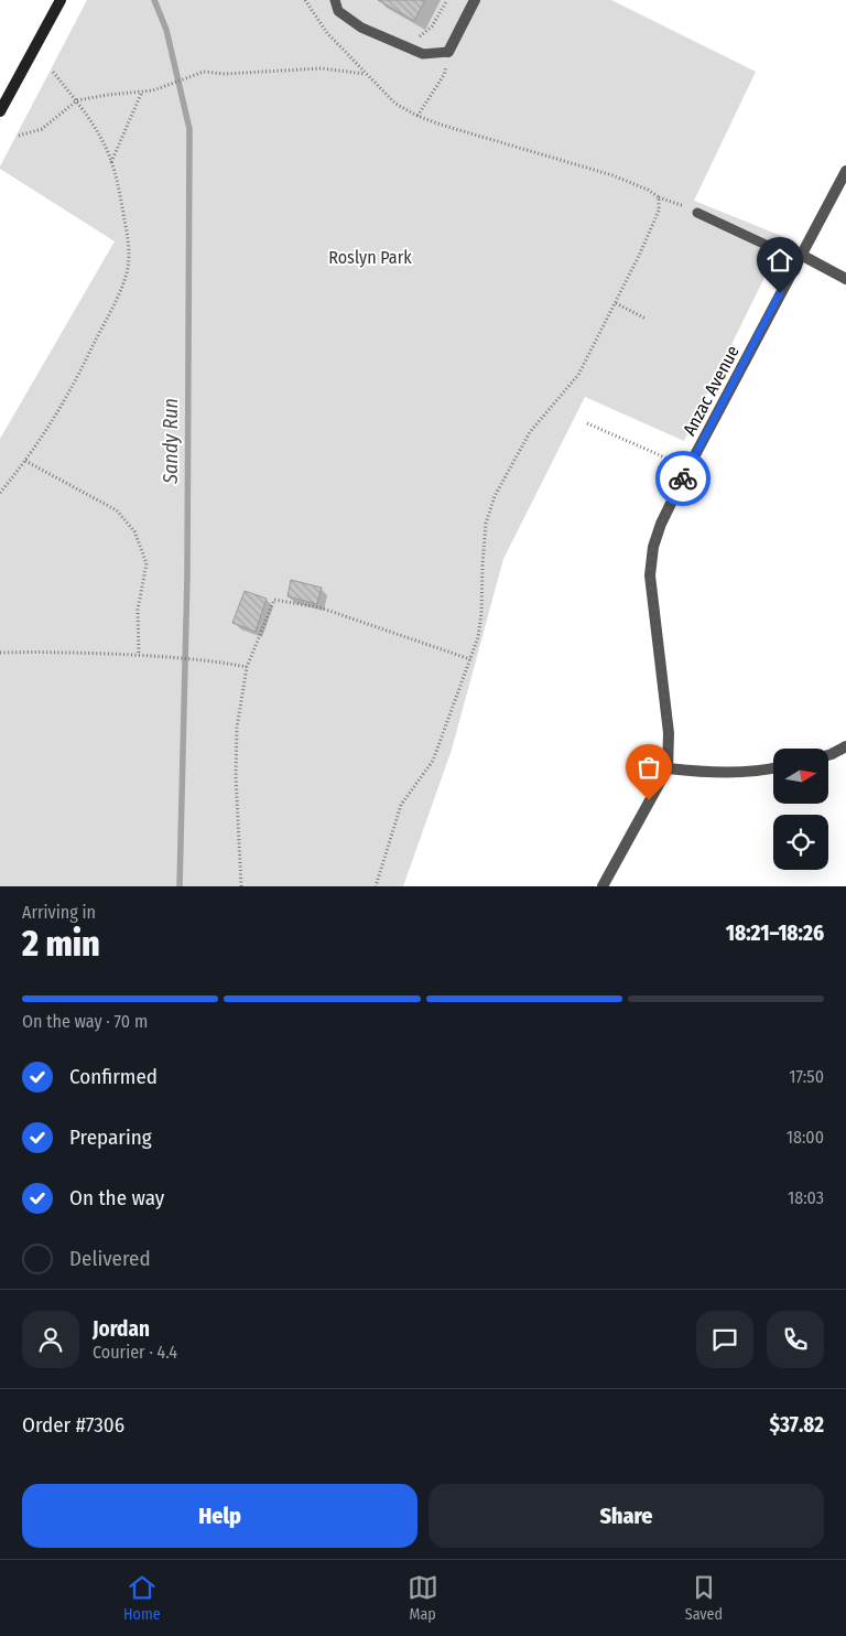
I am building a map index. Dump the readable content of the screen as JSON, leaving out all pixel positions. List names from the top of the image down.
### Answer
{
  "streets": {
    "street": ["Anzac Avenue"]
  },
  "water": ["Sandy Run"],
  "parks": ["Roslyn Park"],
  "north": "right",
  "page": {
    "heading": ["2 min", "Arriving in", "18:21–18:26"],
    "panel": [
      "Jordan",
      "Courier · 4.4",
      "Order #7306",
      "$37.82"
    ],
    "bar": "On the way · 70 m",
    "list": [
      ["Confirmed", "17:50"],
      ["Preparing", "18:00"],
      ["On the way", "18:03"],
      "Delivered"
    ],
    "buttons": ["Help", "Share"],
    "tabs": ["Home", "Map", "Saved"]
  }
}
